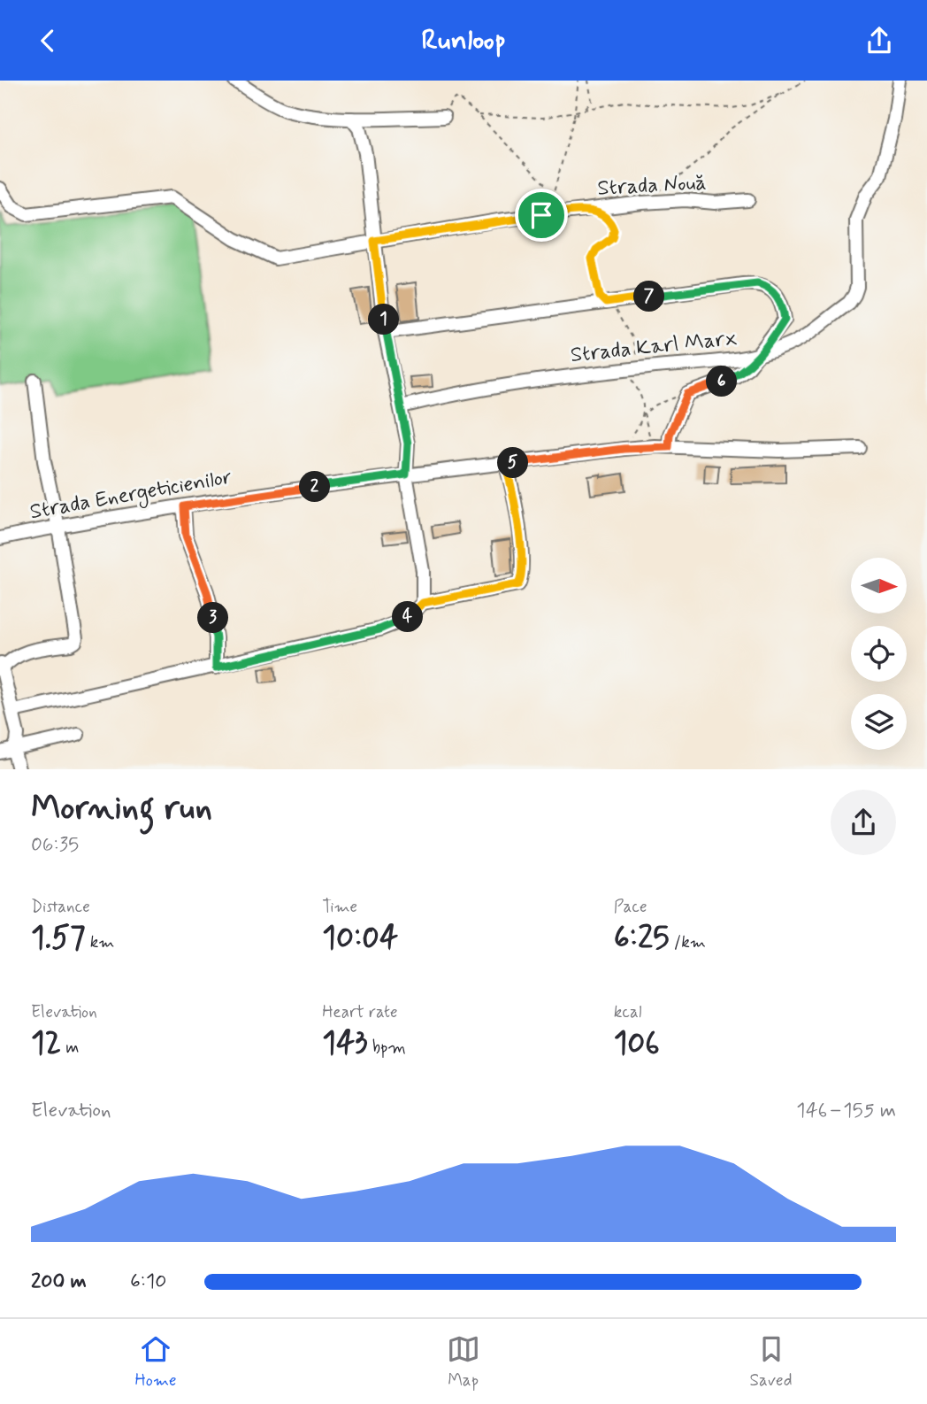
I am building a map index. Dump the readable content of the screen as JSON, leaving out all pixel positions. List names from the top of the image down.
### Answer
{
  "streets": {
    "street": ["Strada Nouă", "Strada Karl Marx", "Strada Energeticienilor"]
  },
  "north": "right",
  "page": {
    "header": "Runloop",
    "pins": [
      "7",
      "1",
      "6",
      "5",
      "2",
      "4",
      "3"
    ],
    "heading": ["Morning run", "06:35"],
    "stats": [
      ["Distance", "1.57 km"],
      ["Time", "10:04"],
      ["Pace", "6:25 /km"],
      ["Elevation", "12 m"],
      ["Heart rate", "143 bpm"],
      ["kcal", "106"]
    ],
    "chart": ["Elevation", "146–155 m"],
    "list": [
      {
        "name": "200 m",
        "note": "6:10"
      }
    ],
    "tabs": ["Home", "Map", "Saved"]
  }
}
